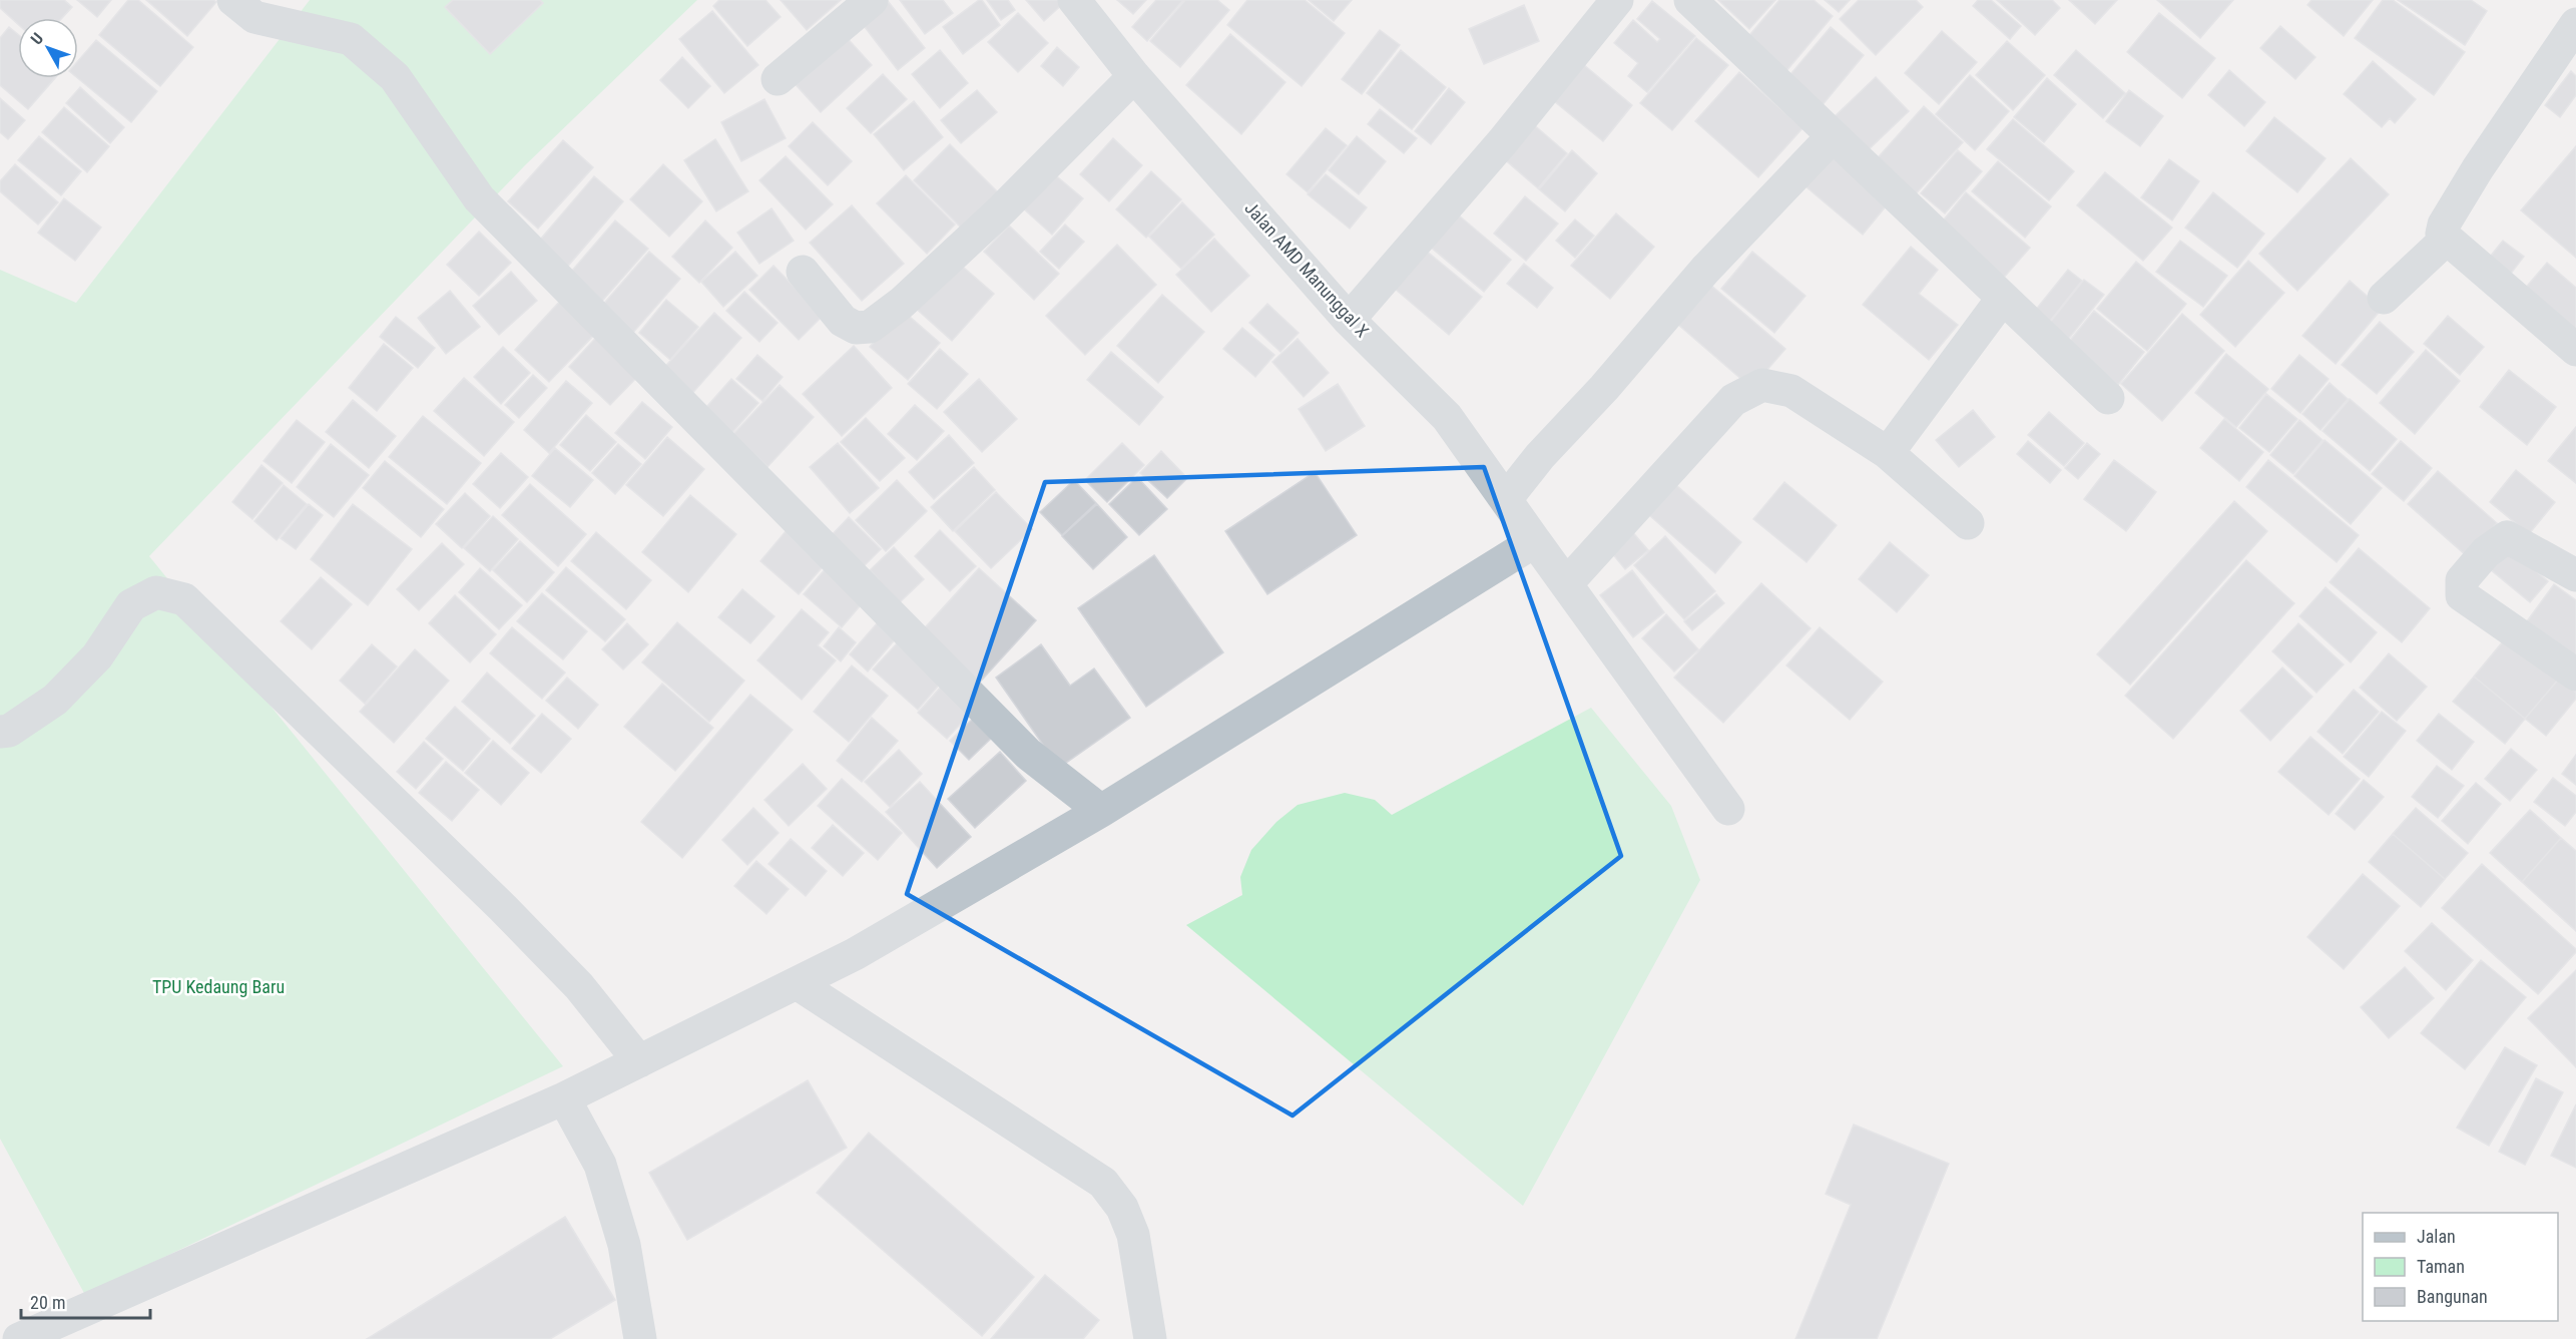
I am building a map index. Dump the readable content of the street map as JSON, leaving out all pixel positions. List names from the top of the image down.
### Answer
{
  "streets": {
    "street": ["Jalan AMD Manunggal X"]
  },
  "parks": ["TPU Kedaung Baru"],
  "legend": ["Jalan", "Taman", "Bangunan"],
  "scale_bar": "20 m",
  "north": "top left"
}
